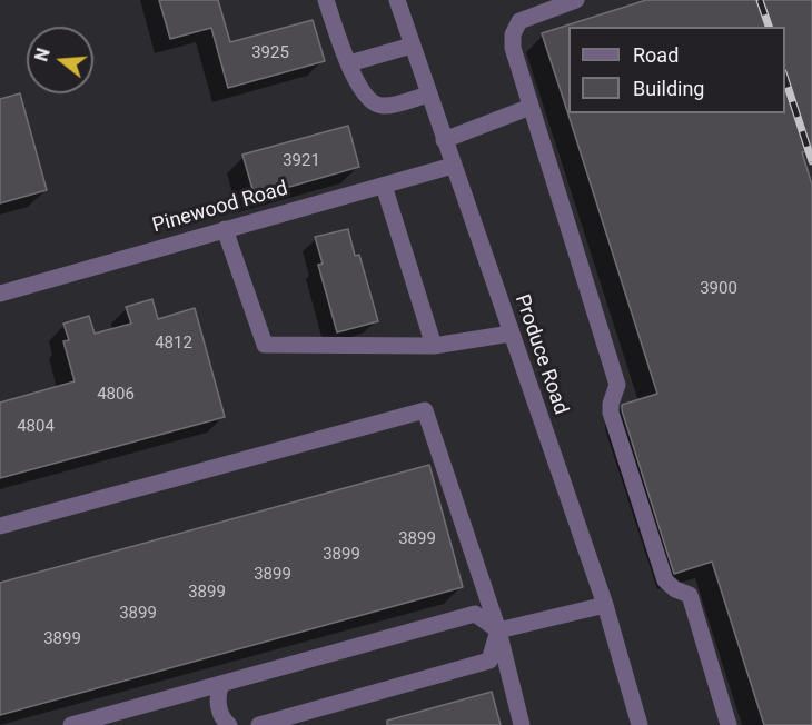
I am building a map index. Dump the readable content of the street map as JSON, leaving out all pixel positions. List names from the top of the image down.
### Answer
{
  "streets": {
    "street": ["Pinewood Road", "Produce Road"]
  },
  "crossings": [
    ["Pinewood Road", "Produce Road"]
  ],
  "house_numbers": [
    "3925",
    "3921",
    "3900",
    "4812",
    "4806",
    "4804",
    "3899",
    "3899",
    "3899",
    "3899",
    "3899",
    "3899"
  ],
  "legend": ["Road", "Building"],
  "north": "left"
}
